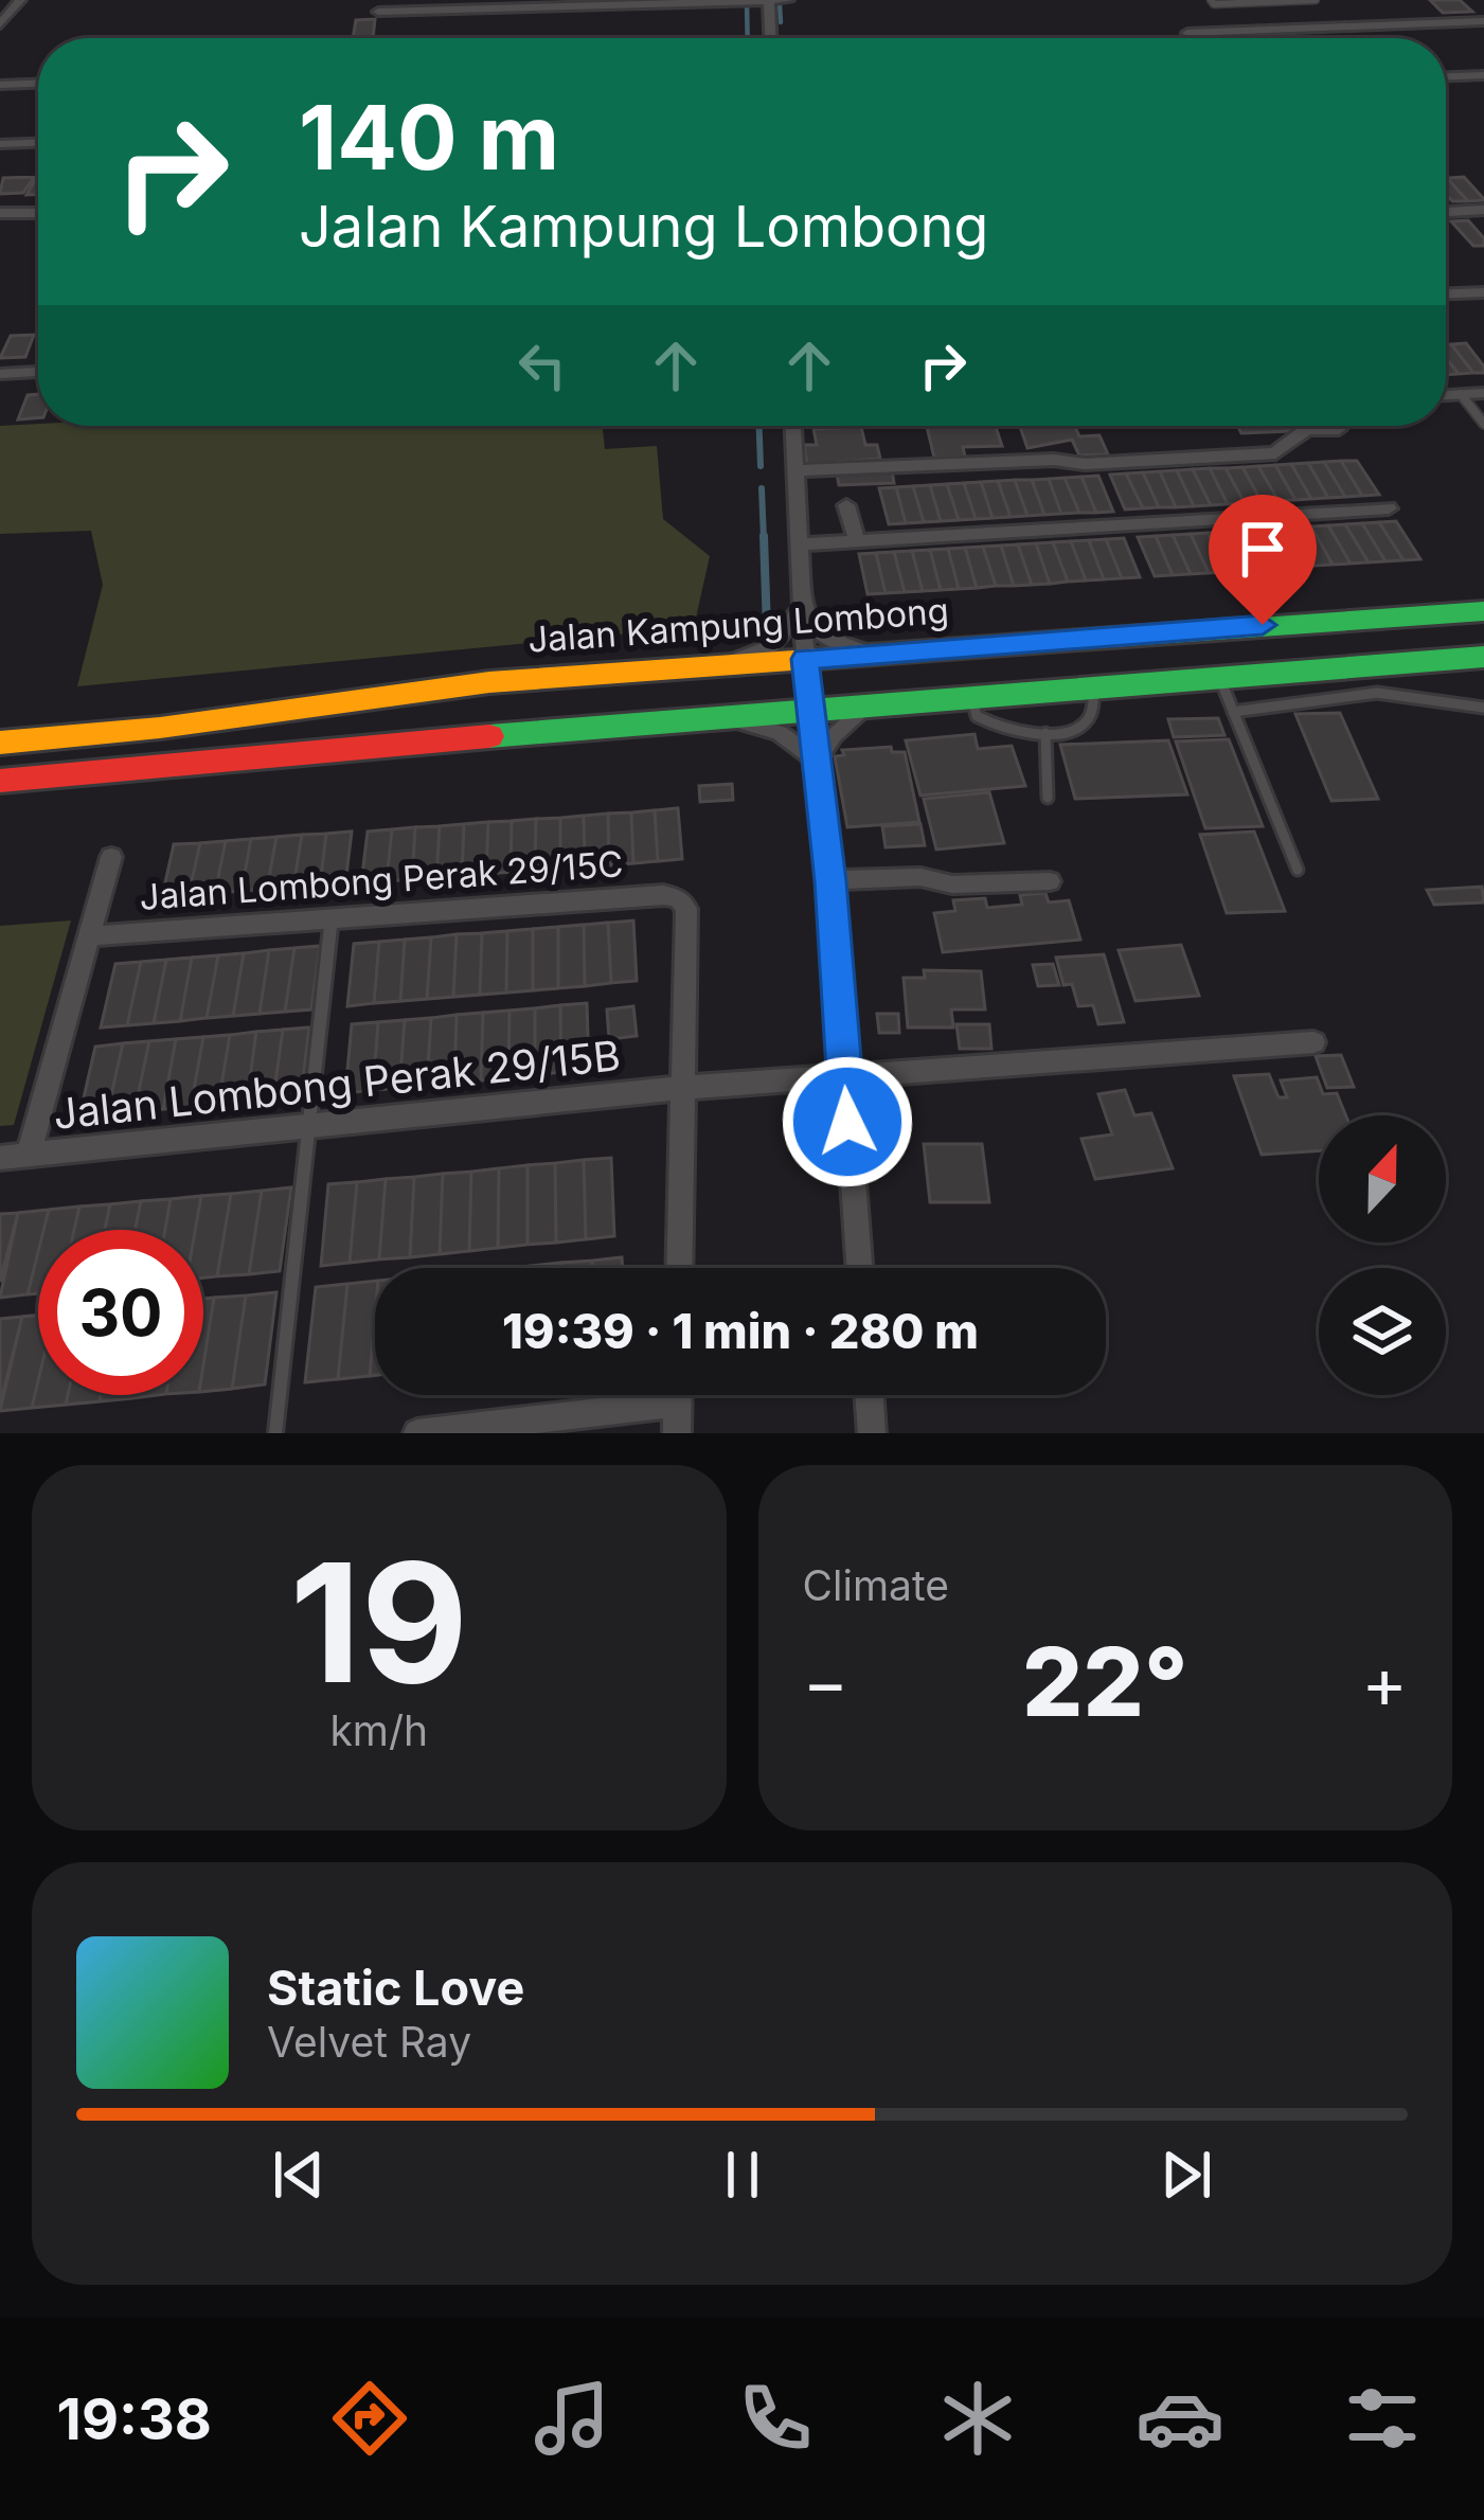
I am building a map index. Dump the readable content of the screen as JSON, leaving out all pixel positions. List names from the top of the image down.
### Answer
{
  "streets": {
    "street": ["Jalan Kampung Lombong", "Jalan Lombong Perak 29/15C", "Jalan Lombong Perak 29/15B"]
  },
  "crossings": [
    ["Jalan Lombong Perak 29/15C", "Jalan Lombong Perak 29/15B"]
  ],
  "north": "top",
  "page": {
    "turn": ["140 m", "Jalan Kampung Lombong"],
    "limit": "30",
    "trip": "19:39 · 1 min · 280 m",
    "tile": [
      ["19", "km/h"],
      "Climate"
    ],
    "heat": ["−", "22°", "+"],
    "song": ["Static Love", "Velvet Ray"],
    "tabs": "19:38"
  }
}
